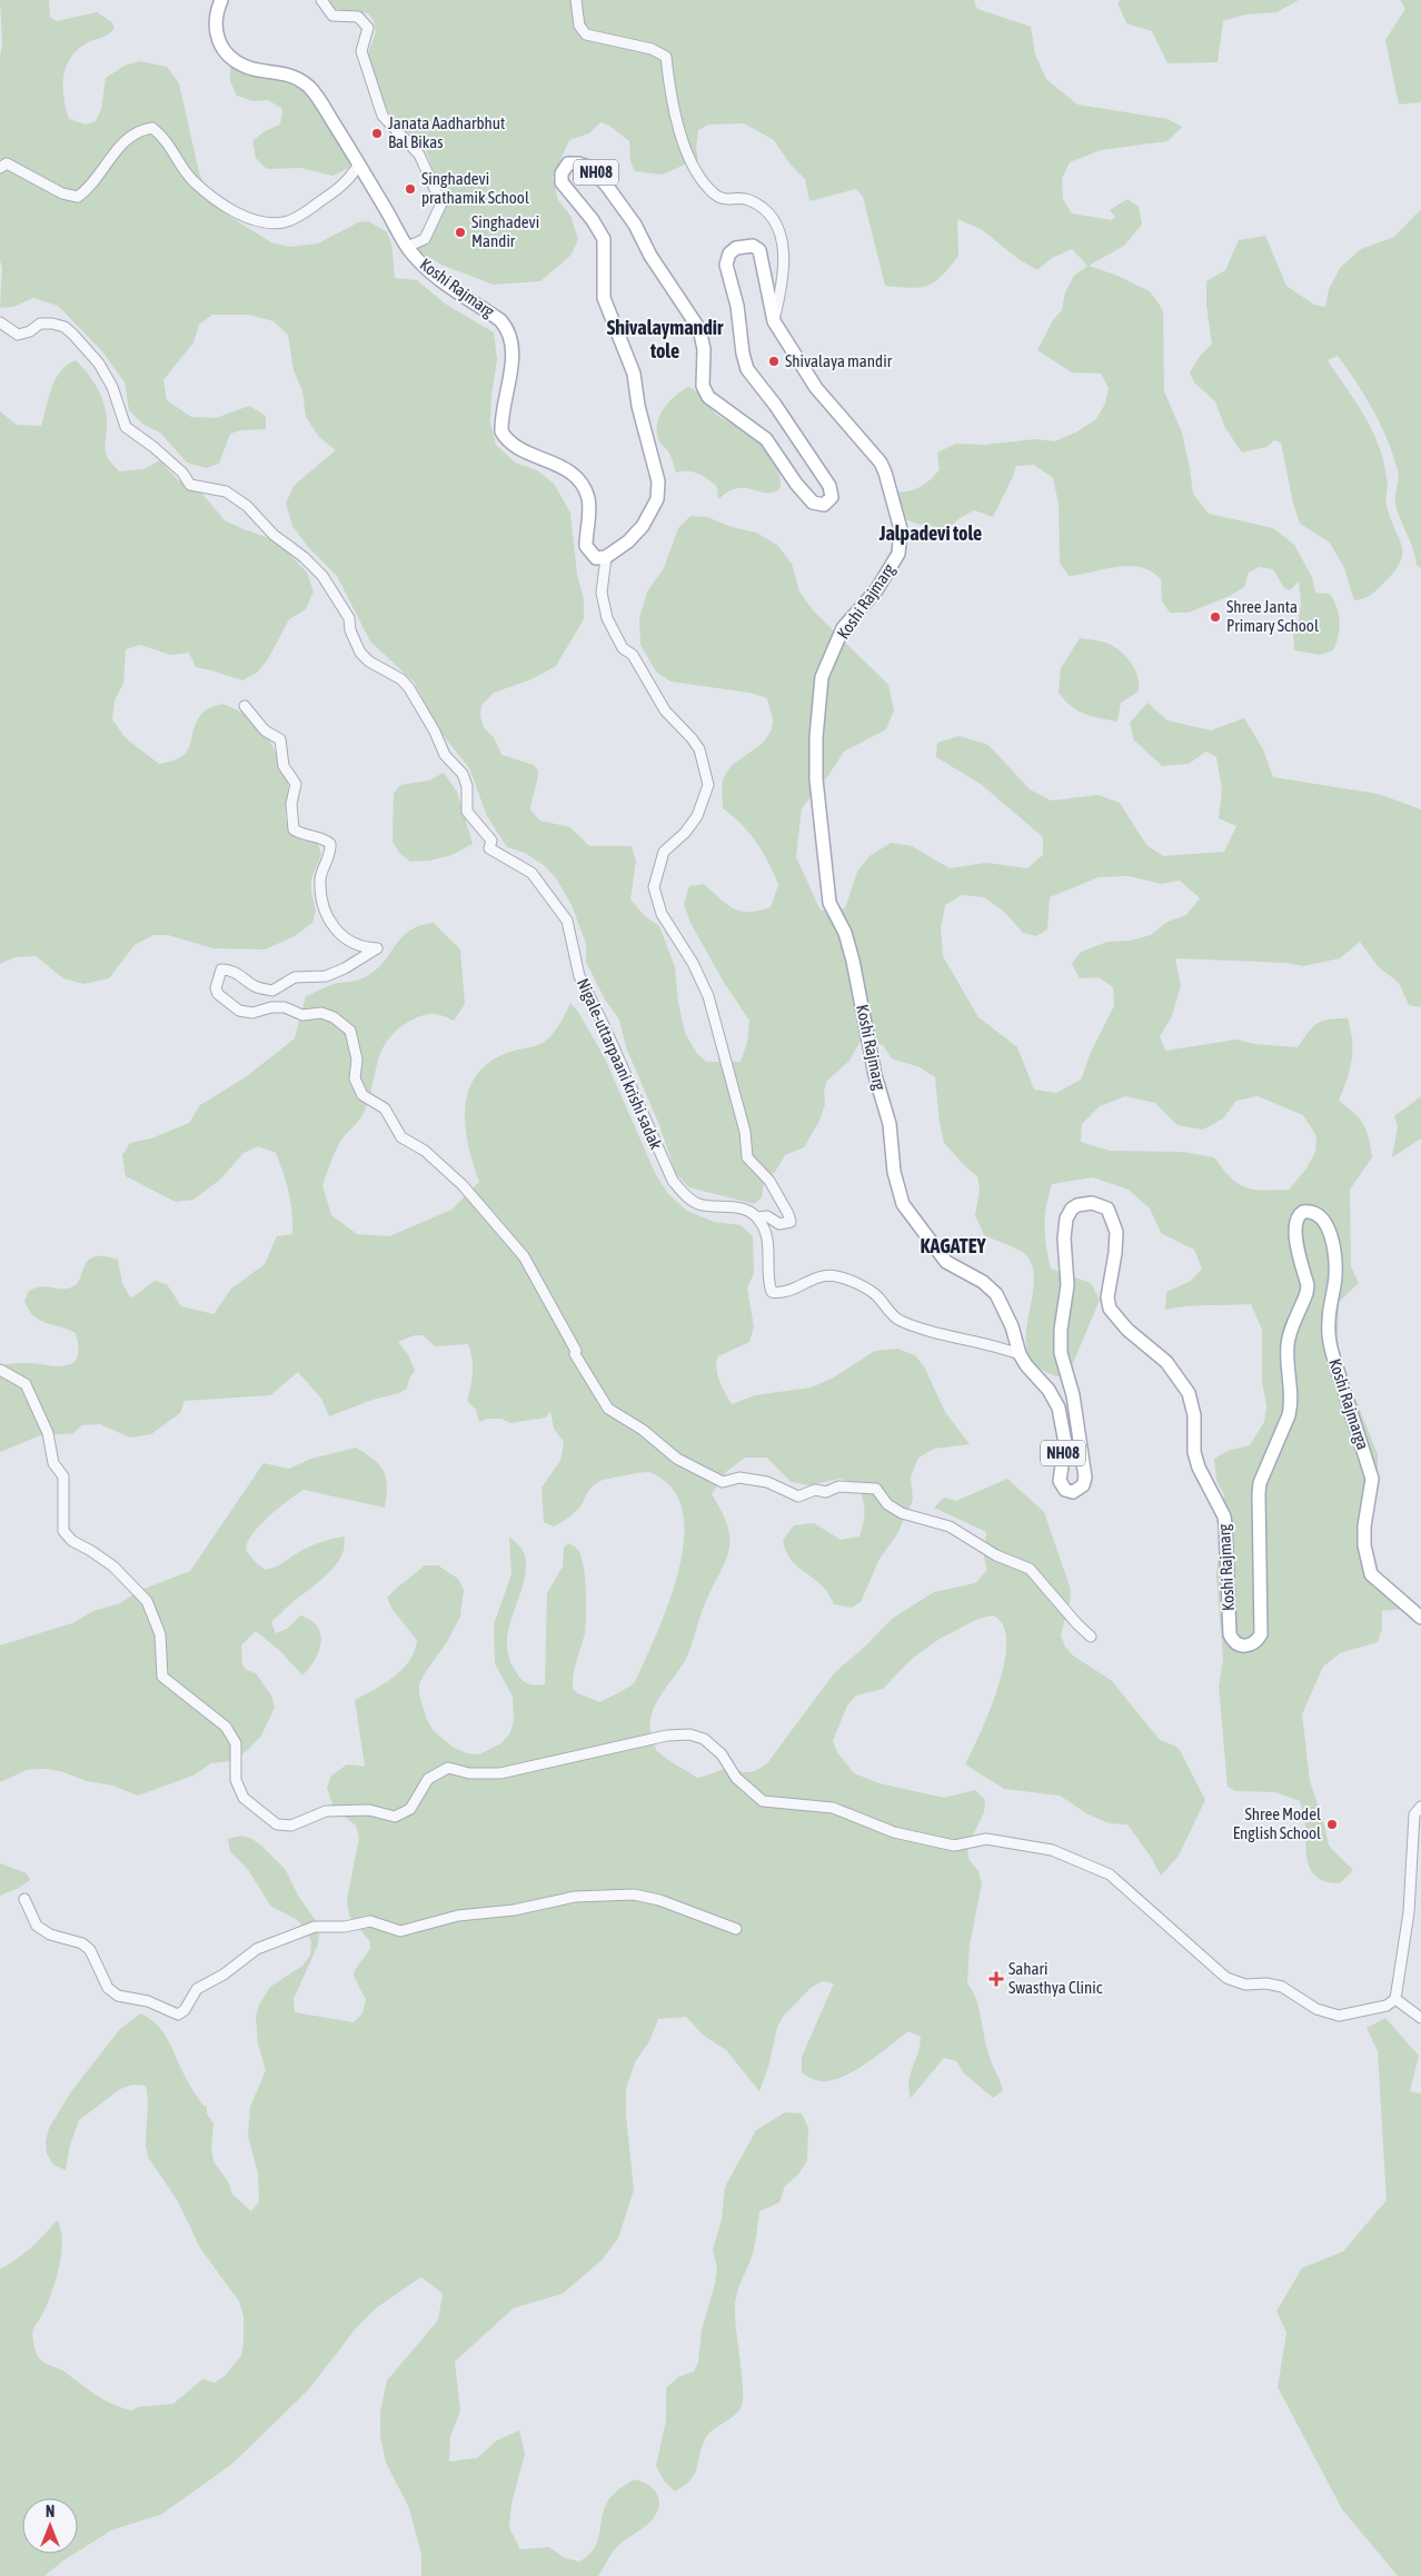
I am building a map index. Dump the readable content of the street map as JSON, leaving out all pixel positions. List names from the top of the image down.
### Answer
{
  "streets": {
    "main road": ["NH08", "Koshi Rajmarg", "Koshi Rajmarga"],
    "street": ["Nigale-uttarpaani krishi sadak"]
  },
  "crossings": [
    ["Koshi Rajmarg", "Koshi Rajmarga"]
  ],
  "districts": ["Shivalaymandir tole", "Jalpadevi tole", "KAGATEY"],
  "places": {
    "other": [
      "Janata Aadharbhut Bal Bikas",
      "Singhadevi prathamik School",
      "Singhadevi Mandir",
      "Shivalaya mandir",
      "Shree Janta Primary School",
      "Shree Model English School"
    ],
    "health": ["Sahari Swasthya Clinic"]
  },
  "north": "top"
}
